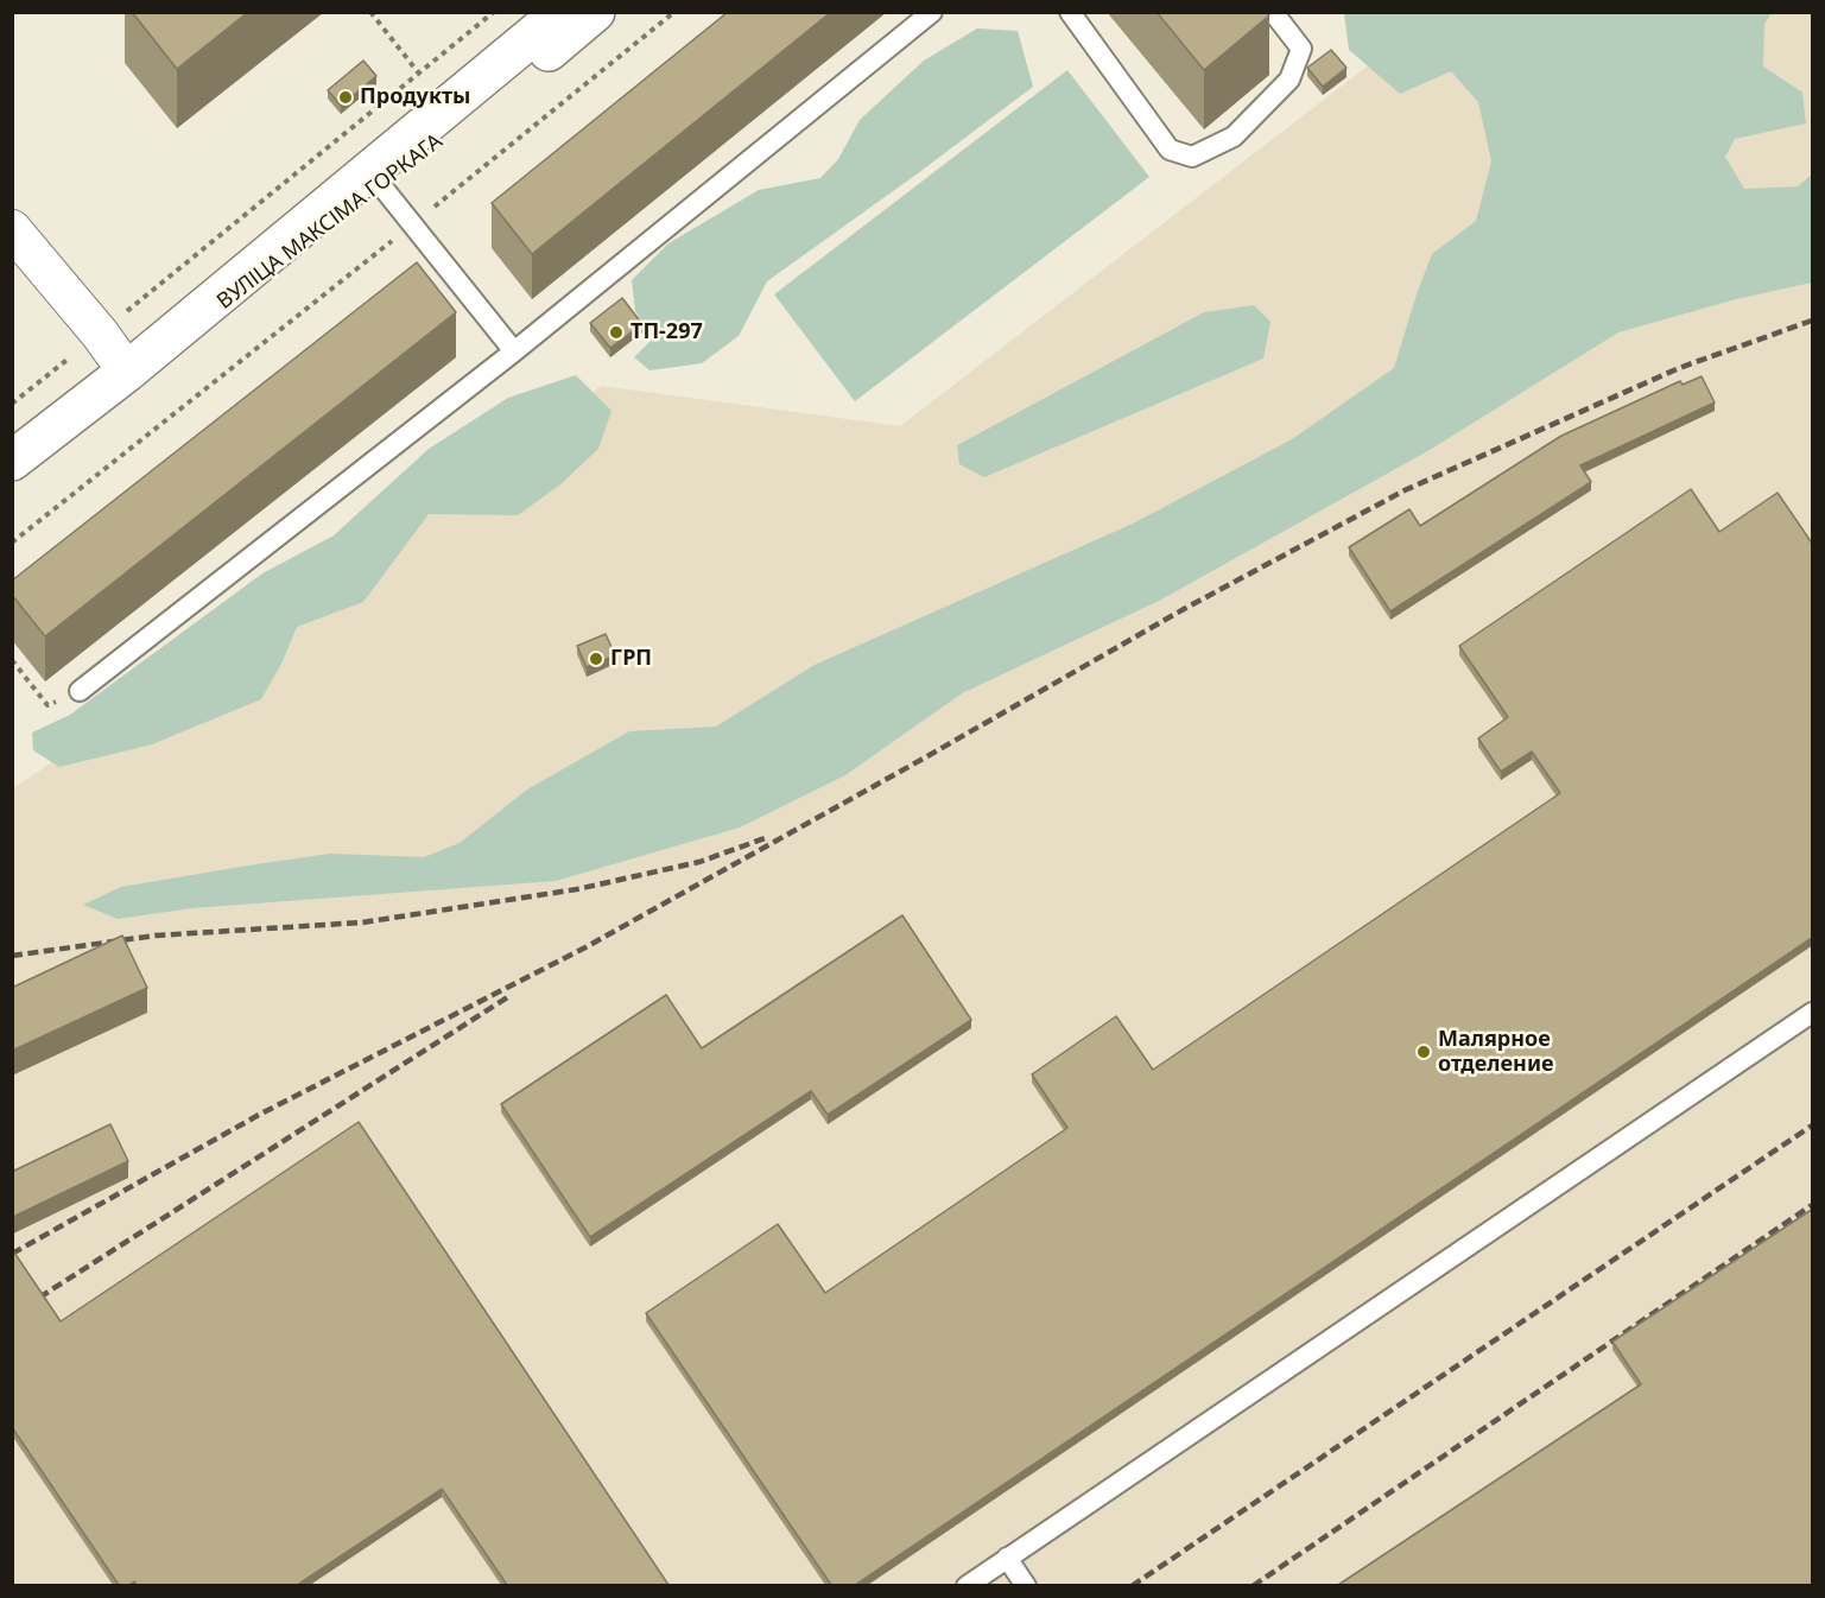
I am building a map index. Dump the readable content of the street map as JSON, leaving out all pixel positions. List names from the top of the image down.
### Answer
{
  "streets": {
    "main road": ["ВУЛІЦА МАКСІМА ГОРКАГА"]
  },
  "places": [
    "Продукты",
    "ТП-297",
    "ГРП",
    "Малярное отделение"
  ]
}
